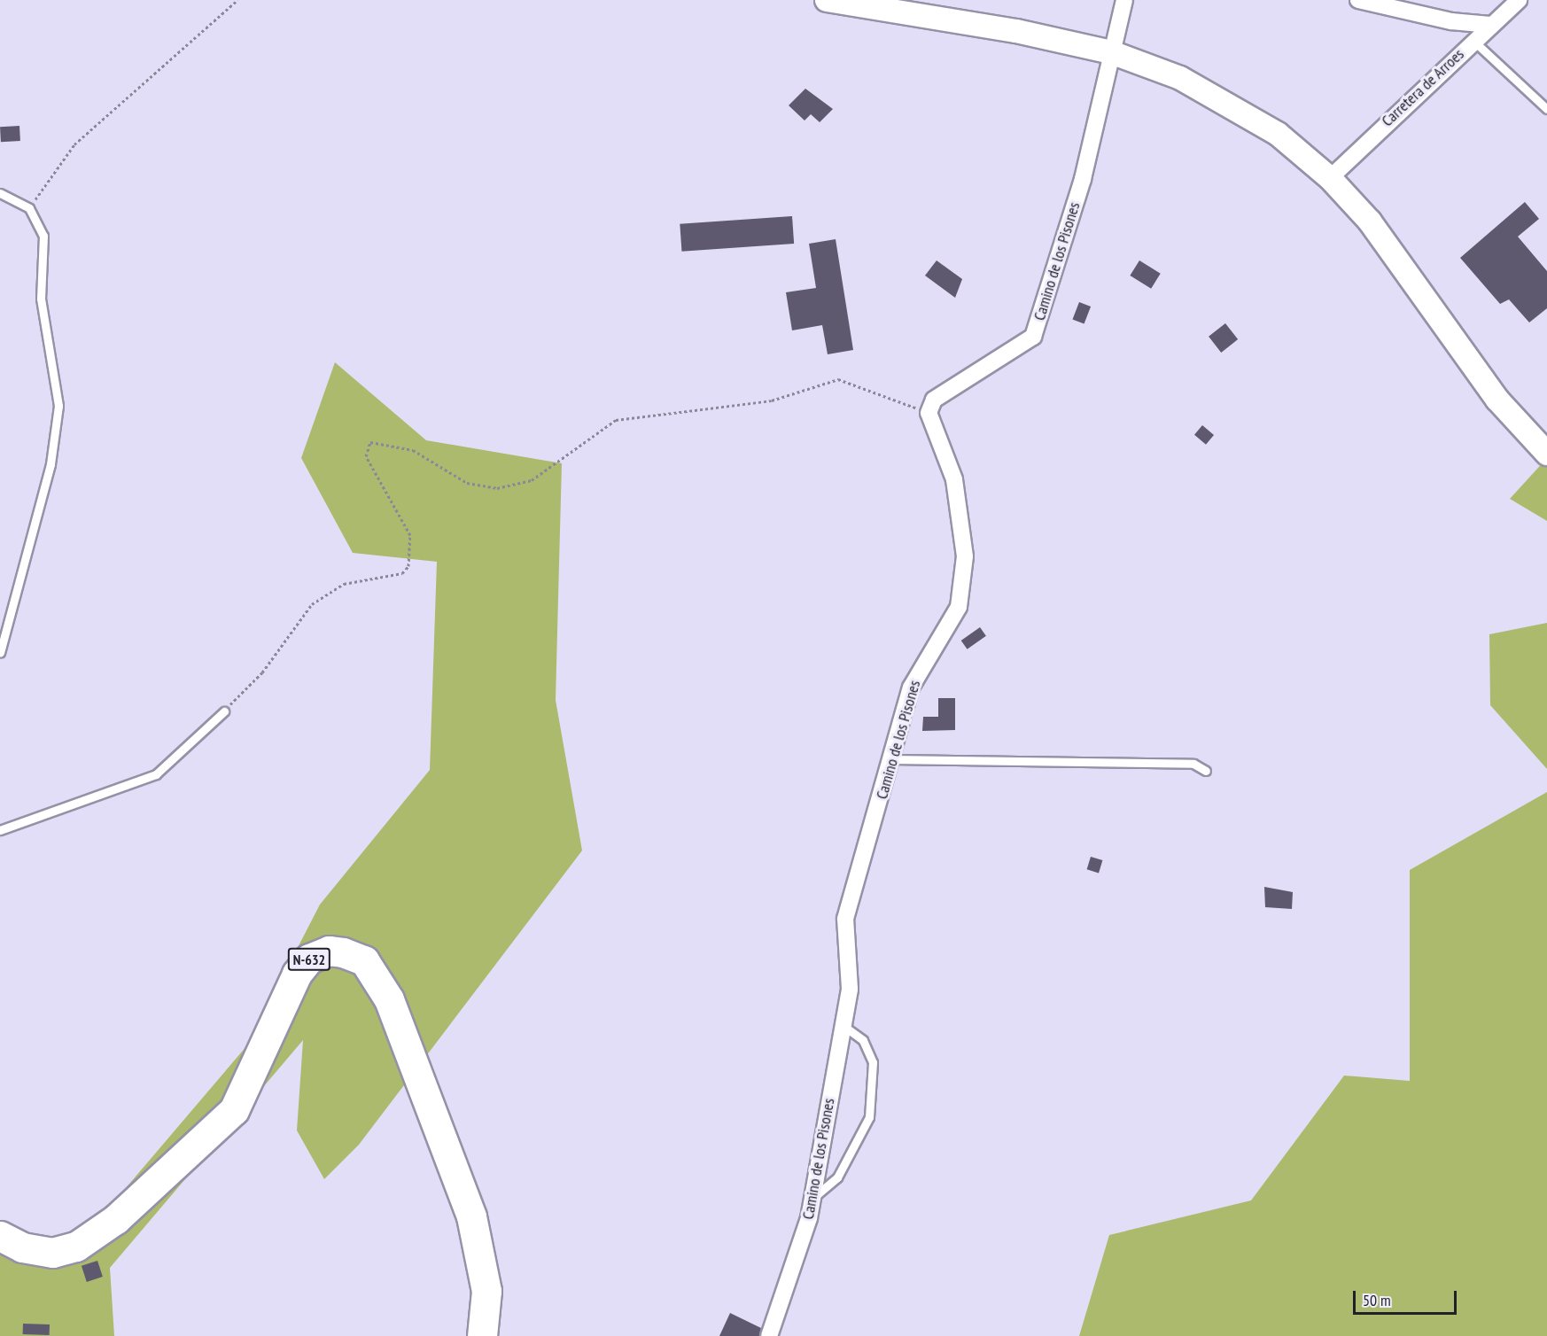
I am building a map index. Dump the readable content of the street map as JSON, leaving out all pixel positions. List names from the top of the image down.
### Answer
{
  "streets": {
    "highway": ["N-632"],
    "street": ["Carretera de Arroes", "Camino de los Pisones"]
  },
  "scale_bar": "50 m"
}
